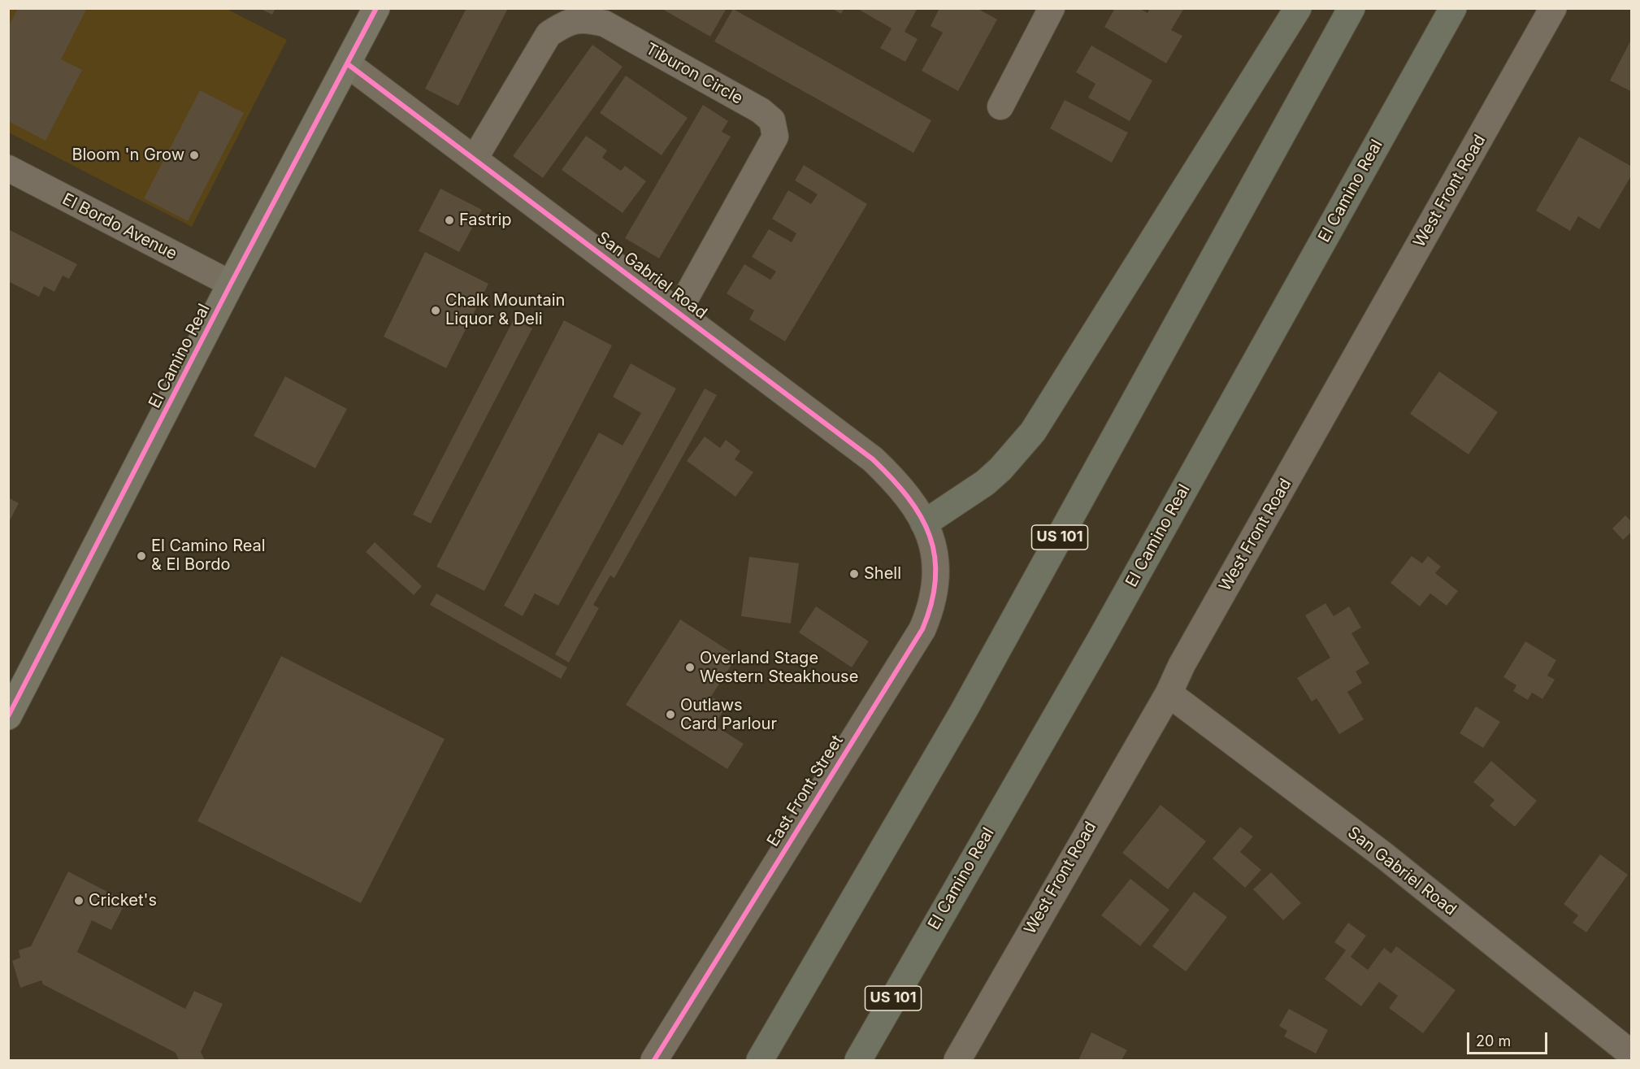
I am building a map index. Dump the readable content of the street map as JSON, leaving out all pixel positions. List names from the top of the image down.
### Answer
{
  "streets": {
    "highway": ["El Camino Real", "US 101"],
    "street": [
      "Tiburon Circle",
      "West Front Road",
      "El Bordo Avenue",
      "San Gabriel Road",
      "East Front Street"
    ]
  },
  "crossings": [
    ["Tiburon Circle", "San Gabriel Road"],
    ["El Camino Real", "El Bordo Avenue"],
    ["El Camino Real", "San Gabriel Road"],
    ["West Front Road", "San Gabriel Road"],
    ["San Gabriel Road", "East Front Street"]
  ],
  "places": [
    "Bloom 'n Grow",
    "Fastrip",
    "Chalk Mountain Liquor & Deli",
    "El Camino Real & El Bordo",
    "Shell",
    "Overland Stage Western Steakhouse",
    "Outlaws Card Parlour",
    "Cricket's"
  ],
  "scale_bar": "20 m"
}
